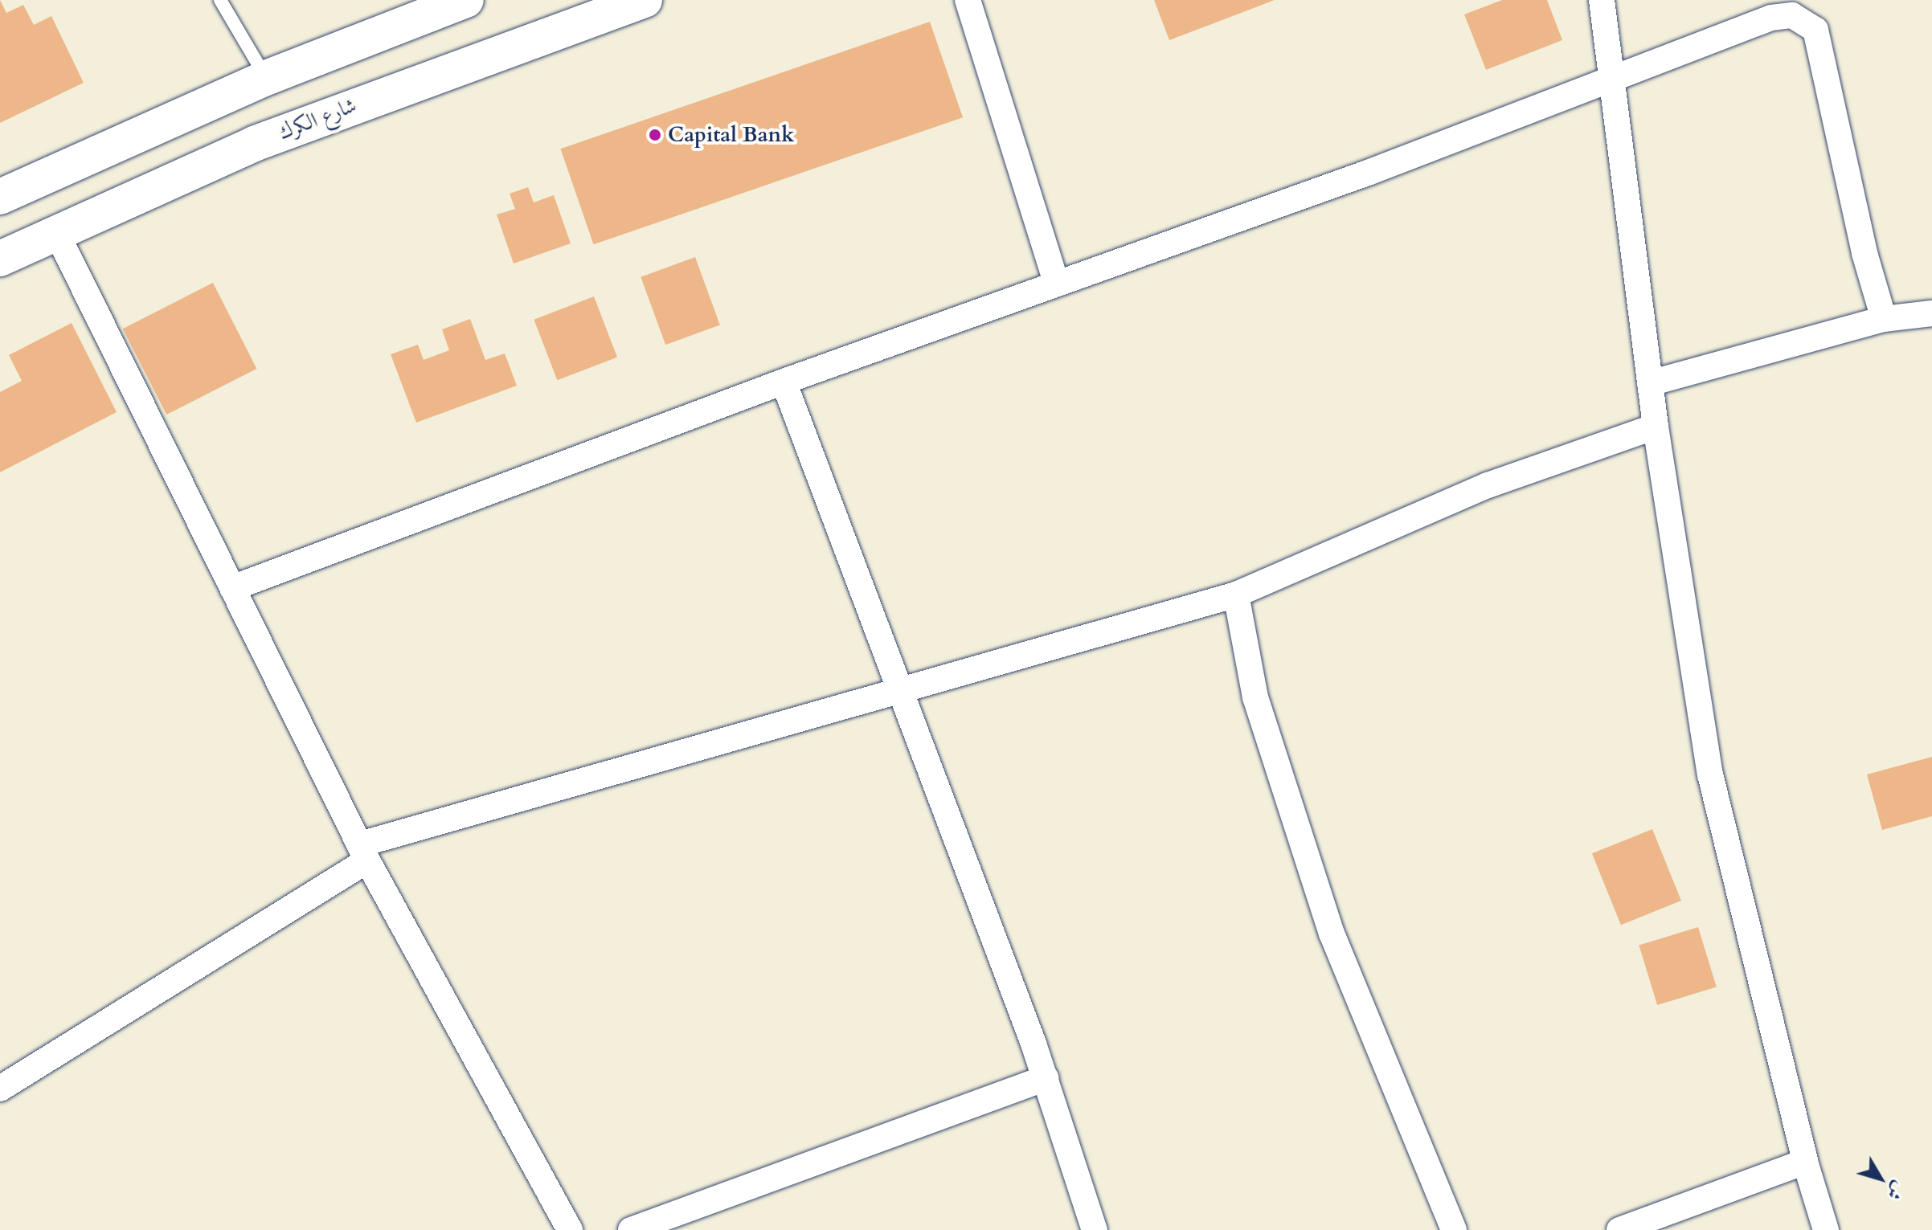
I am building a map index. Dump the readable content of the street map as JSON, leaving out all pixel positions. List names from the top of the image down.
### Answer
{
  "streets": {
    "main road": ["شارع الكرك"]
  },
  "places": ["Capital Bank"],
  "north": "bottom right"
}
